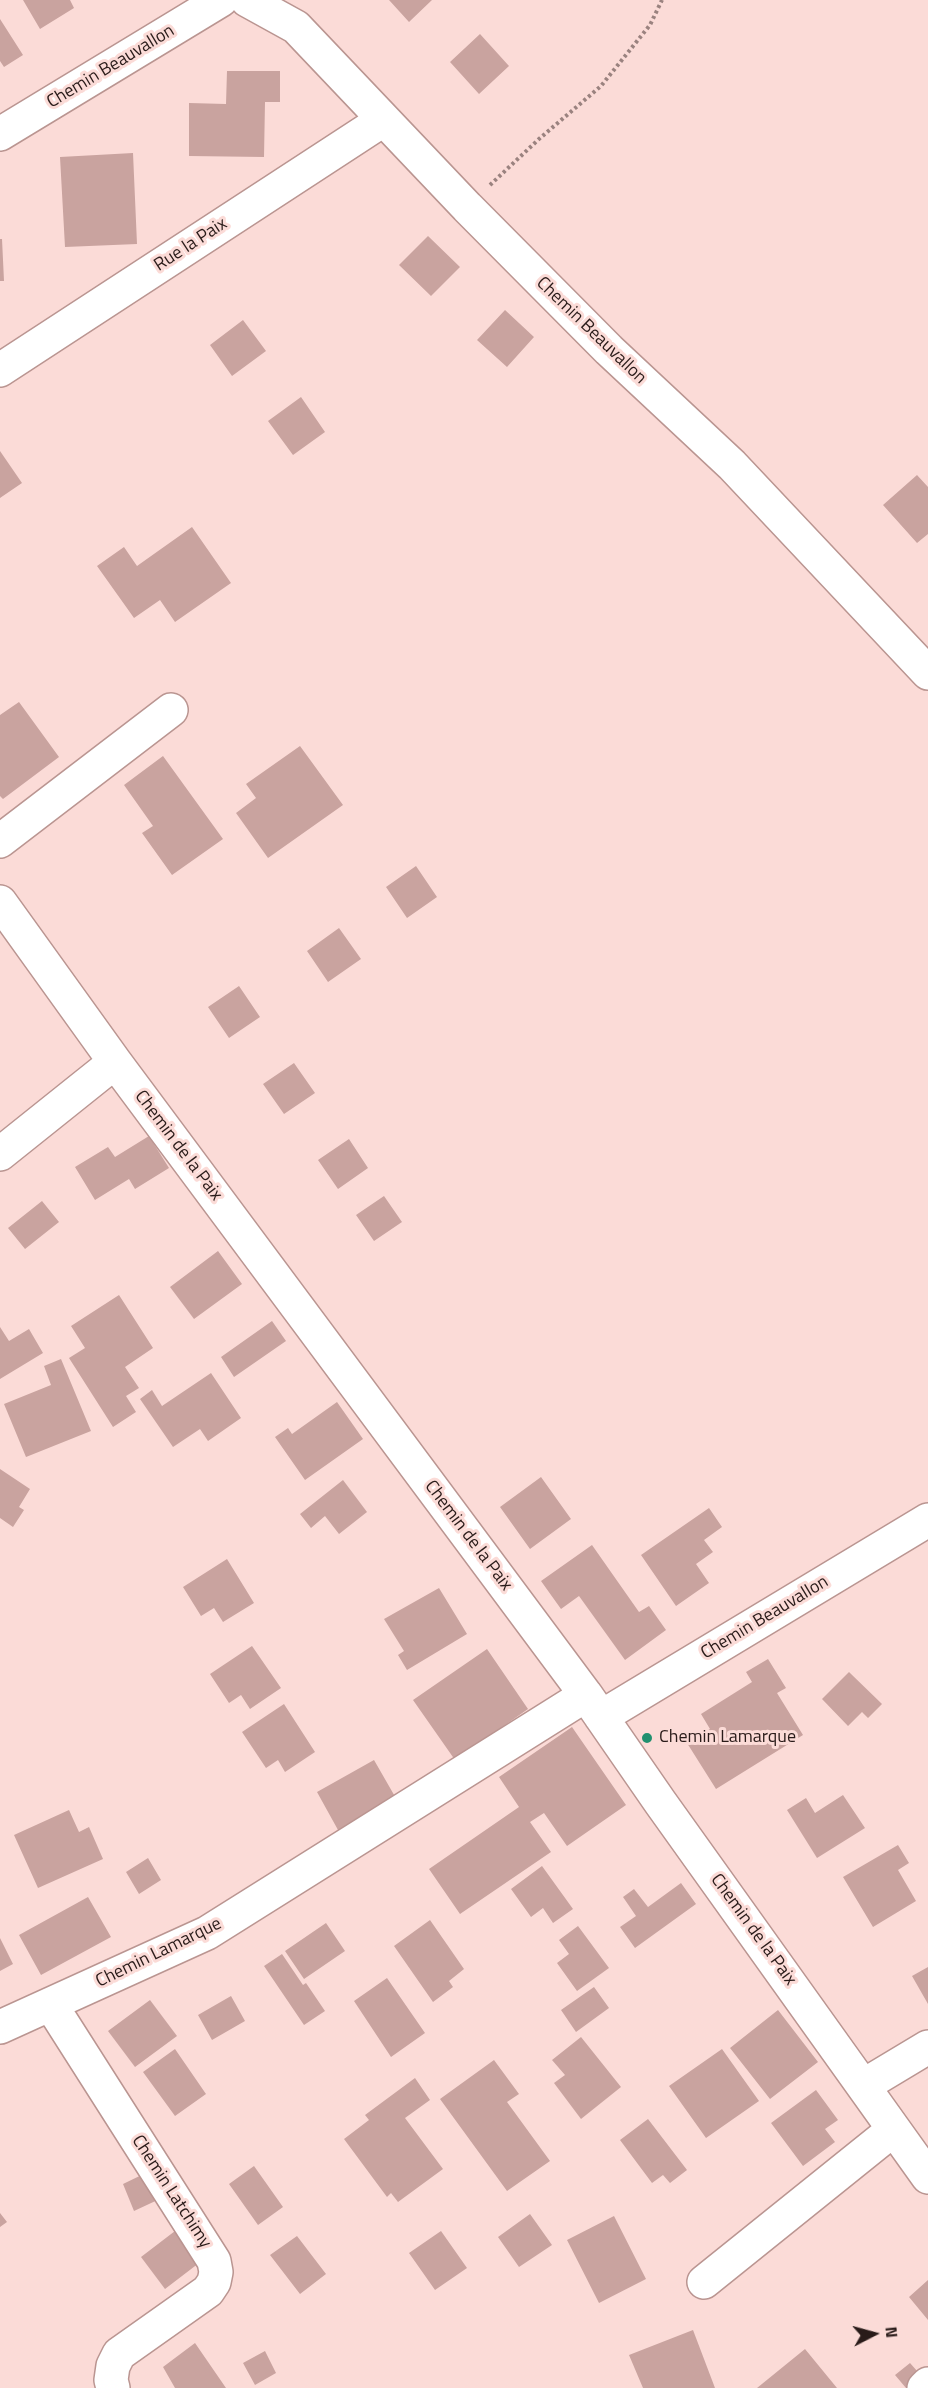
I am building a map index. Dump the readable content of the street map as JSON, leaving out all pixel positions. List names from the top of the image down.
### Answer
{
  "streets": {
    "street": [
      "Chemin Beauvallon",
      "Rue la Paix",
      "Chemin de la Paix",
      "Chemin Lamarque",
      "Chemin Latchimy"
    ]
  },
  "crossings": [
    ["Chemin Beauvallon", "Rue la Paix"],
    ["Chemin Beauvallon", "Chemin de la Paix"],
    ["Chemin Beauvallon", "Chemin Lamarque"],
    ["Chemin de la Paix", "Chemin Lamarque"],
    ["Chemin Lamarque", "Chemin Latchimy"]
  ],
  "places": ["Chemin Lamarque"],
  "north": "right"
}
